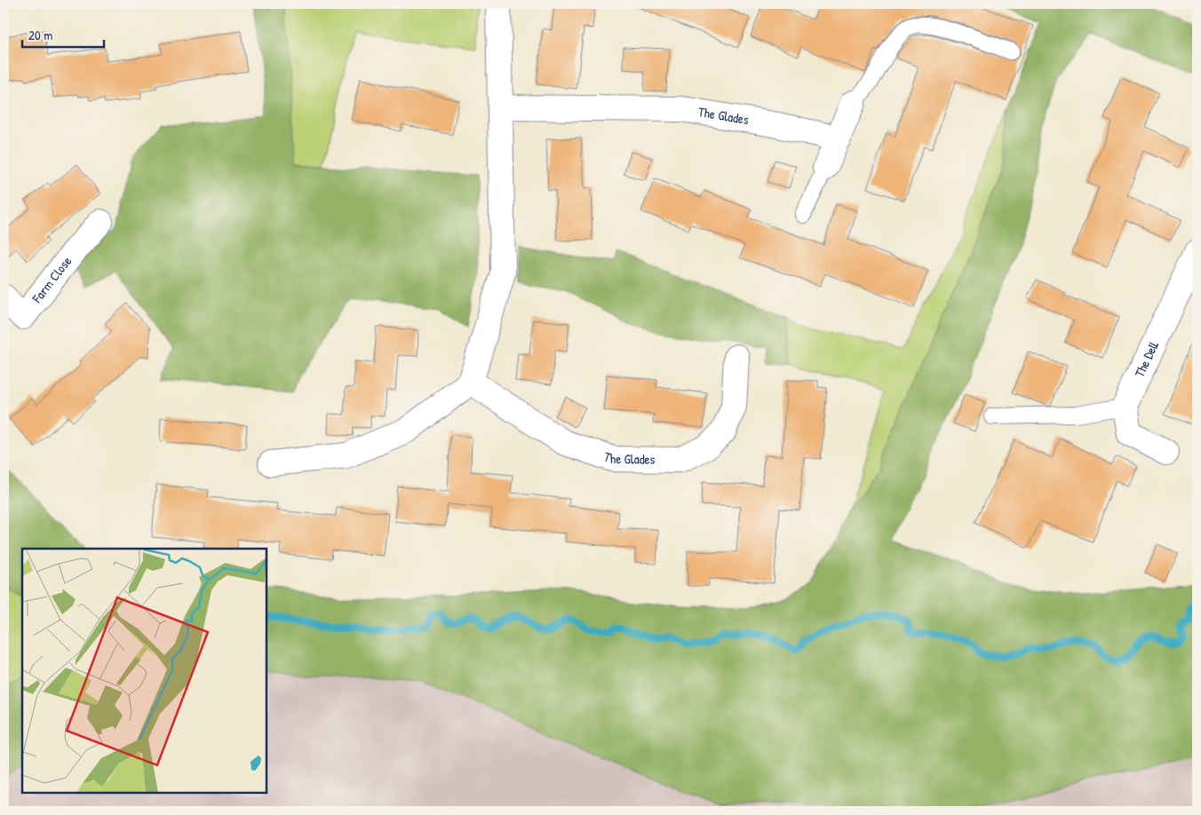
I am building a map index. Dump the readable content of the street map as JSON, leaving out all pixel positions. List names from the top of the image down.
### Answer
{
  "streets": {
    "street": ["The Glades", "Farm Close", "The Dell"]
  },
  "scale_bar": "20 m"
}
